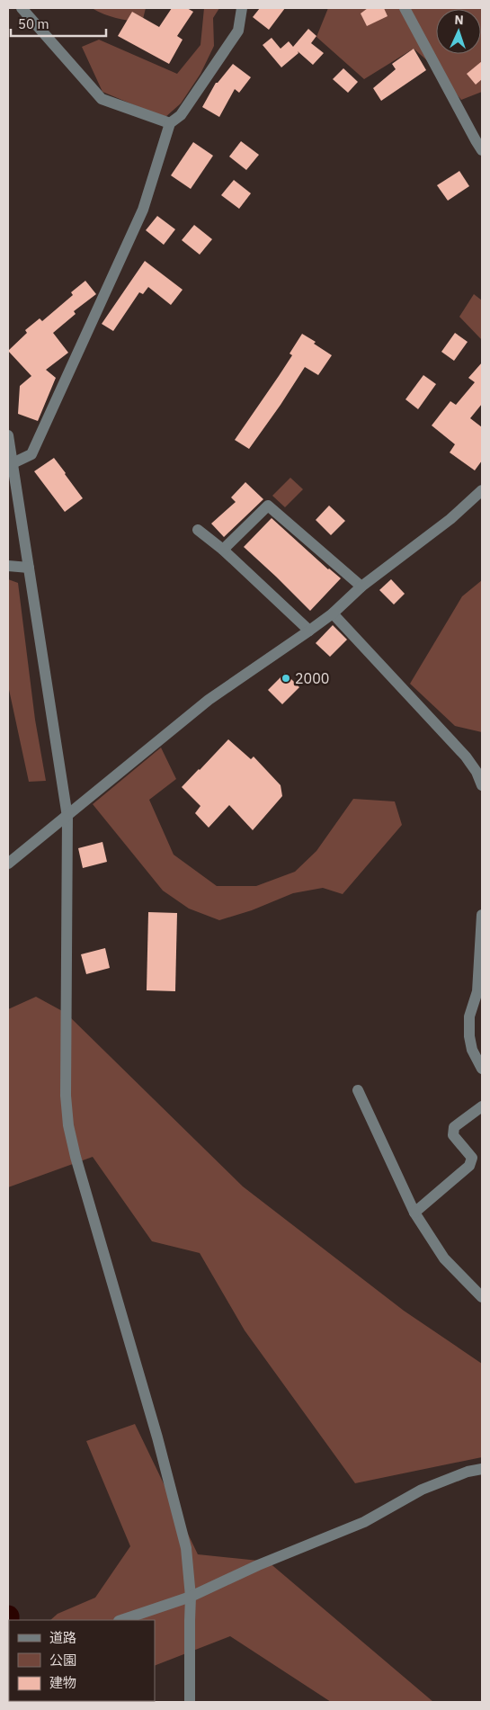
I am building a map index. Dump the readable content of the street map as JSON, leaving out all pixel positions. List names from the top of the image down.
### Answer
{
  "places": ["2000"],
  "legend": ["道路", "公園", "建物"],
  "scale_bar": "50 m",
  "north": "top"
}
